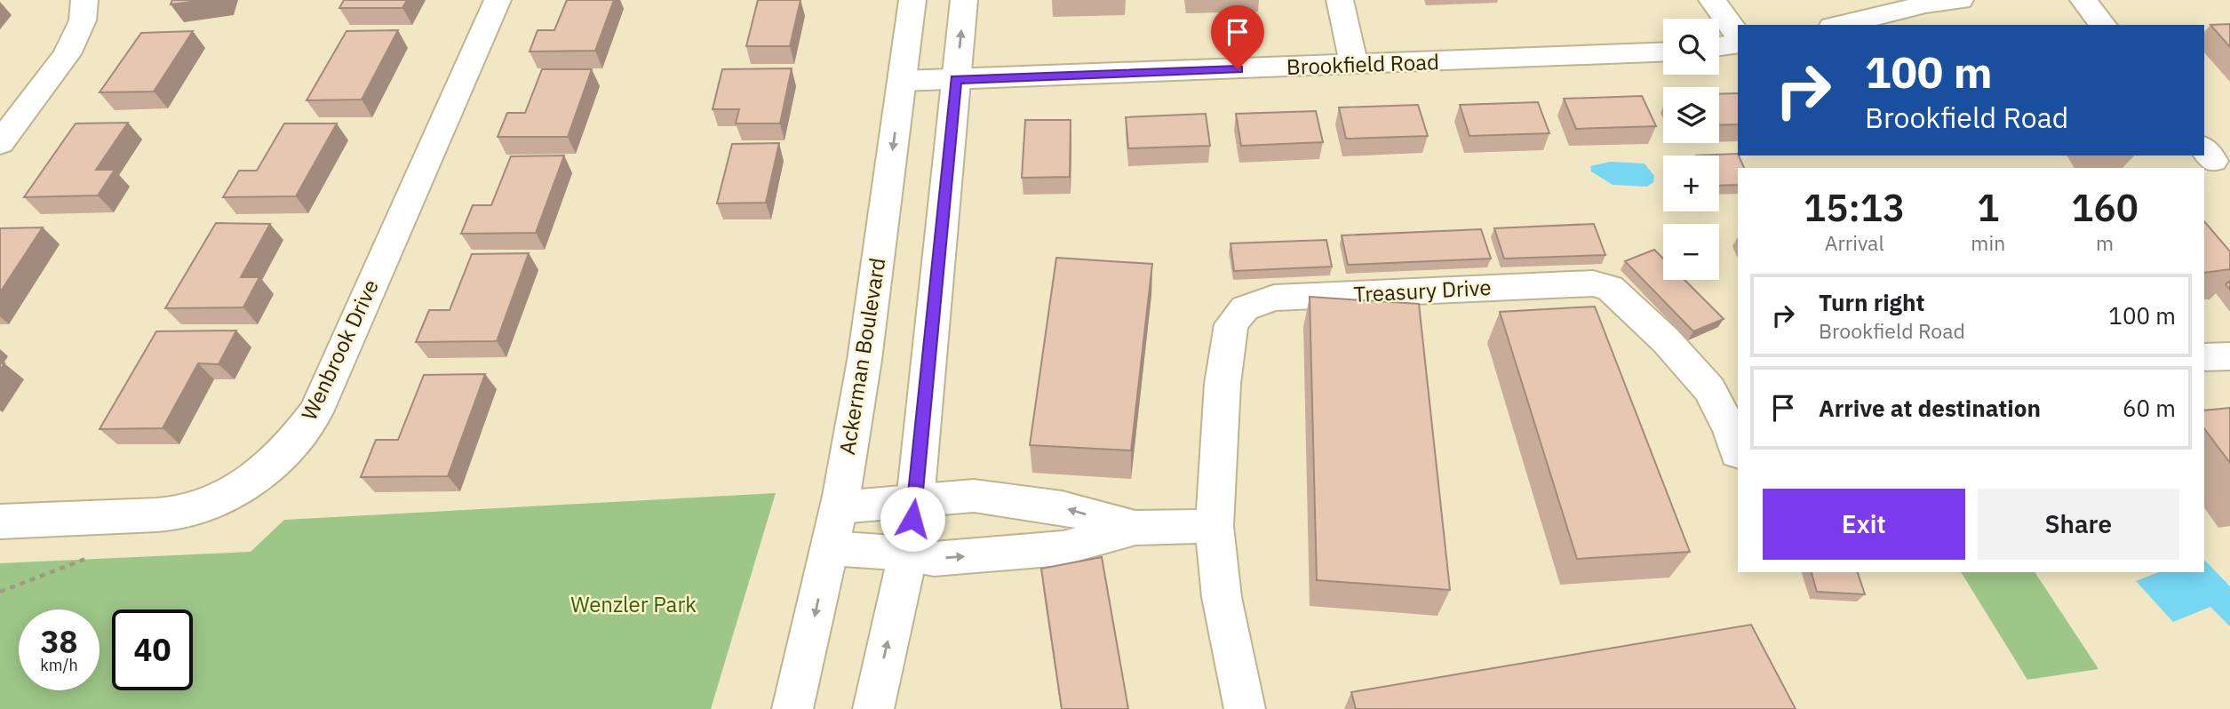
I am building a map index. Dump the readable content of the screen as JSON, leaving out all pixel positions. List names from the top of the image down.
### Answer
{
  "streets": {
    "street": [
      "Brookfield Road",
      "Treasury Drive",
      "Wenbrook Drive",
      "Ackerman Boulevard"
    ]
  },
  "crossings": [
    ["Brookfield Road", "Ackerman Boulevard"]
  ],
  "parks": ["Wenzler Park"],
  "page": {
    "map_buttons": ["+", "−"],
    "turn": ["100 m", "Brookfield Road"],
    "eta": [
      "15:13",
      "Arrival",
      "1",
      "min",
      "160",
      "m"
    ],
    "list": [
      {
        "name": "Turn right",
        "note": "Brookfield Road",
        "value": "100 m"
      },
      {
        "name": "Arrive at destination",
        "value": "60 m"
      }
    ],
    "buttons": ["Exit", "Share"],
    "speed": "38 km/h",
    "limit": "40"
  }
}
